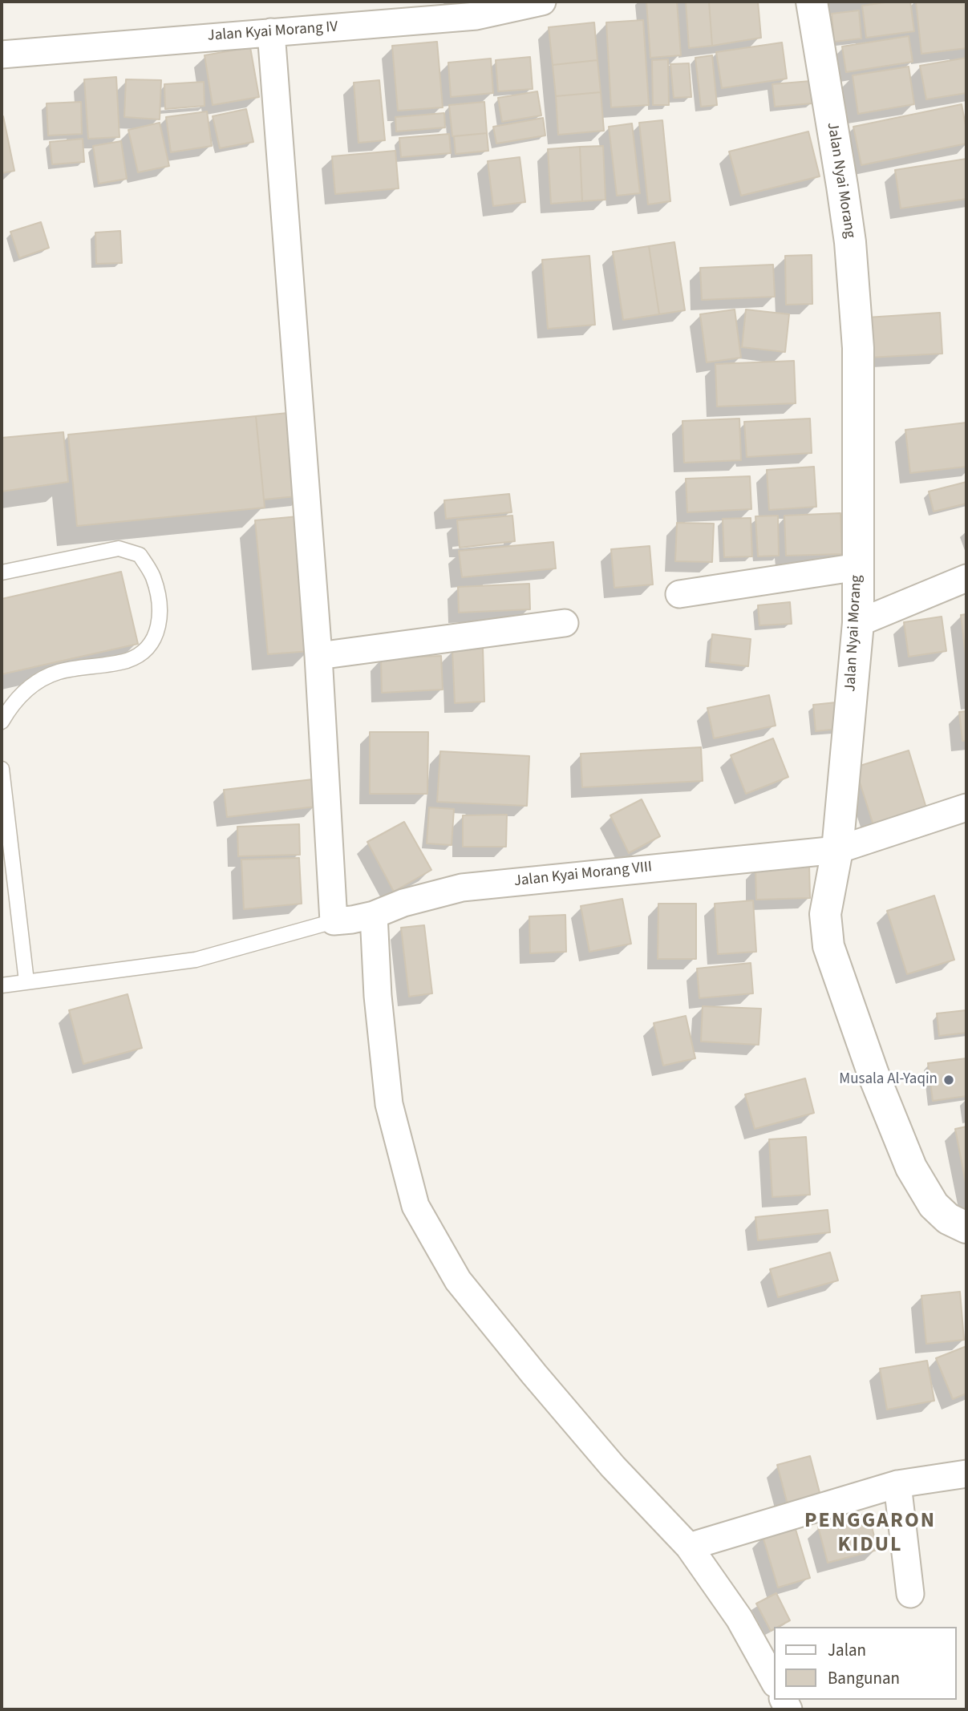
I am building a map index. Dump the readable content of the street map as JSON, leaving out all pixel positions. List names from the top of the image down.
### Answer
{
  "streets": {
    "street": ["Jalan Kyai Morang IV", "Jalan Nyai Morang", "Jalan Kyai Morang VIII"]
  },
  "crossings": [
    ["Jalan Nyai Morang", "Jalan Kyai Morang VIII"]
  ],
  "districts": ["PENGGARON KIDUL"],
  "places": ["Musala Al-Yaqin"],
  "legend": ["Jalan", "Bangunan"]
}
